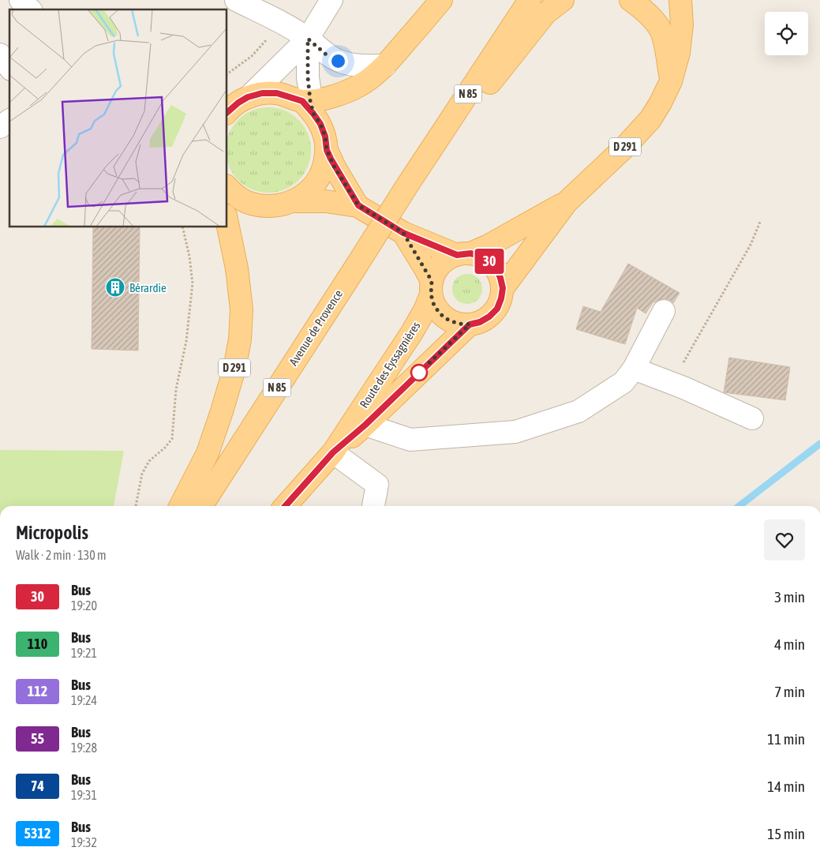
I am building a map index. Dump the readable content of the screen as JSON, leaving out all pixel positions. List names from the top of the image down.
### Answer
{
  "streets": {
    "main road": [
      "N 85",
      "D 291",
      "Avenue de Provence",
      "Route des Eyssagnières"
    ]
  },
  "crossings": [
    ["N 85", "Avenue de Provence"],
    ["D 291", "Route des Eyssagnières"]
  ],
  "places": {
    "building": ["Bérardie"]
  },
  "lines": ["bus line 30"],
  "page": {
    "on_map": "30",
    "heading": ["Micropolis", "Walk · 2 min · 130 m"],
    "list": [
      {
        "mark": "30",
        "name": "Bus",
        "note": "19:20",
        "value": "3 min"
      },
      {
        "mark": "110",
        "name": "Bus",
        "note": "19:21",
        "value": "4 min"
      },
      {
        "mark": "112",
        "name": "Bus",
        "note": "19:24",
        "value": "7 min"
      },
      {
        "mark": "55",
        "name": "Bus",
        "note": "19:28",
        "value": "11 min"
      },
      {
        "mark": "74",
        "name": "Bus",
        "note": "19:31",
        "value": "14 min"
      },
      {
        "mark": "5312",
        "name": "Bus",
        "note": "19:32",
        "value": "15 min"
      }
    ]
  }
}
